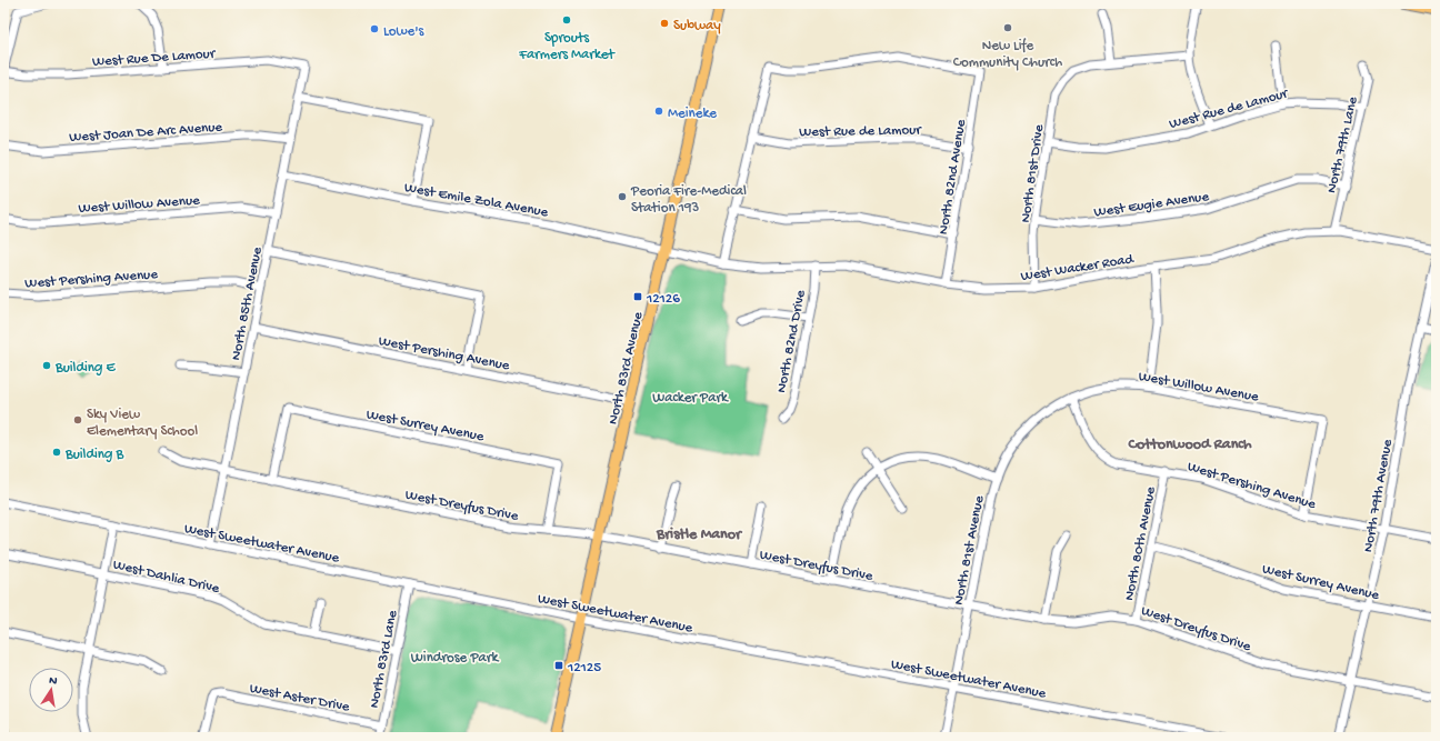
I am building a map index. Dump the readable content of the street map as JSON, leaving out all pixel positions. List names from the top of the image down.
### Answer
{
  "streets": {
    "main road": ["North 83rd Avenue"],
    "street": [
      "West Rue De Lamour",
      "West Rue de Lamour",
      "West Joan De Arc Avenue",
      "North 79th Lane",
      "North 81st Drive",
      "North 82nd Avenue",
      "West Emile Zola Avenue",
      "West Willow Avenue",
      "West Eugie Avenue",
      "West Wacker Road",
      "West Pershing Avenue",
      "North 85th Avenue",
      "North 82nd Drive",
      "West Surrey Avenue",
      "North 79th Avenue",
      "West Dreyfus Drive",
      "West Sweetwater Avenue",
      "North 80th Avenue",
      "North 81st Avenue",
      "West Dahlia Drive",
      "North 83rd Lane",
      "West Aster Drive"
    ]
  },
  "crossings": [
    ["West Rue De Lamour", "North 85th Avenue"],
    ["West Rue de Lamour", "North 79th Lane"],
    ["West Rue de Lamour", "North 81st Drive"],
    ["West Rue de Lamour", "North 82nd Avenue"],
    ["West Joan De Arc Avenue", "North 85th Avenue"],
    ["North 79th Lane", "West Eugie Avenue"],
    ["North 79th Lane", "West Wacker Road"],
    ["North 81st Drive", "West Eugie Avenue"],
    ["North 81st Drive", "West Wacker Road"],
    ["North 82nd Avenue", "West Wacker Road"],
    ["West Emile Zola Avenue", "West Wacker Road"],
    ["West Emile Zola Avenue", "North 85th Avenue"],
    ["West Emile Zola Avenue", "North 83rd Avenue"],
    ["West Willow Avenue", "West Pershing Avenue"],
    ["West Willow Avenue", "North 85th Avenue"],
    ["West Willow Avenue", "North 81st Avenue"],
    ["West Wacker Road", "North 82nd Drive"],
    ["West Wacker Road", "North 83rd Avenue"],
    ["West Pershing Avenue", "North 85th Avenue"],
    ["West Pershing Avenue", "North 83rd Avenue"],
    ["West Pershing Avenue", "North 79th Avenue"],
    ["West Pershing Avenue", "North 80th Avenue"],
    ["West Pershing Avenue", "North 81st Avenue"],
    ["North 85th Avenue", "West Dreyfus Drive"],
    ["North 85th Avenue", "West Sweetwater Avenue"],
    ["North 83rd Avenue", "West Dreyfus Drive"],
    ["North 83rd Avenue", "West Sweetwater Avenue"],
    ["West Surrey Avenue", "North 79th Avenue"],
    ["West Surrey Avenue", "West Dreyfus Drive"],
    ["West Surrey Avenue", "North 80th Avenue"],
    ["North 79th Avenue", "West Dreyfus Drive"],
    ["West Dreyfus Drive", "North 80th Avenue"],
    ["West Dreyfus Drive", "North 81st Avenue"],
    ["West Sweetwater Avenue", "North 81st Avenue"],
    ["West Sweetwater Avenue", "North 83rd Lane"],
    ["West Dahlia Drive", "North 83rd Lane"],
    ["North 83rd Lane", "West Aster Drive"]
  ],
  "districts": ["Cottonwood Ranch", "Bristle Manor"],
  "parks": ["Wacker Park", "Windrose Park"],
  "places": {
    "other": [
      "Sprouts Farmers Market",
      "Subway",
      "New Life Community Church",
      "Lowe's",
      "Meineke",
      "Peoria Fire-Medical Station 193",
      "Building E",
      "Sky View Elementary School",
      "Building B"
    ],
    "transit": ["12126", "12125"]
  },
  "north": "top"
}
